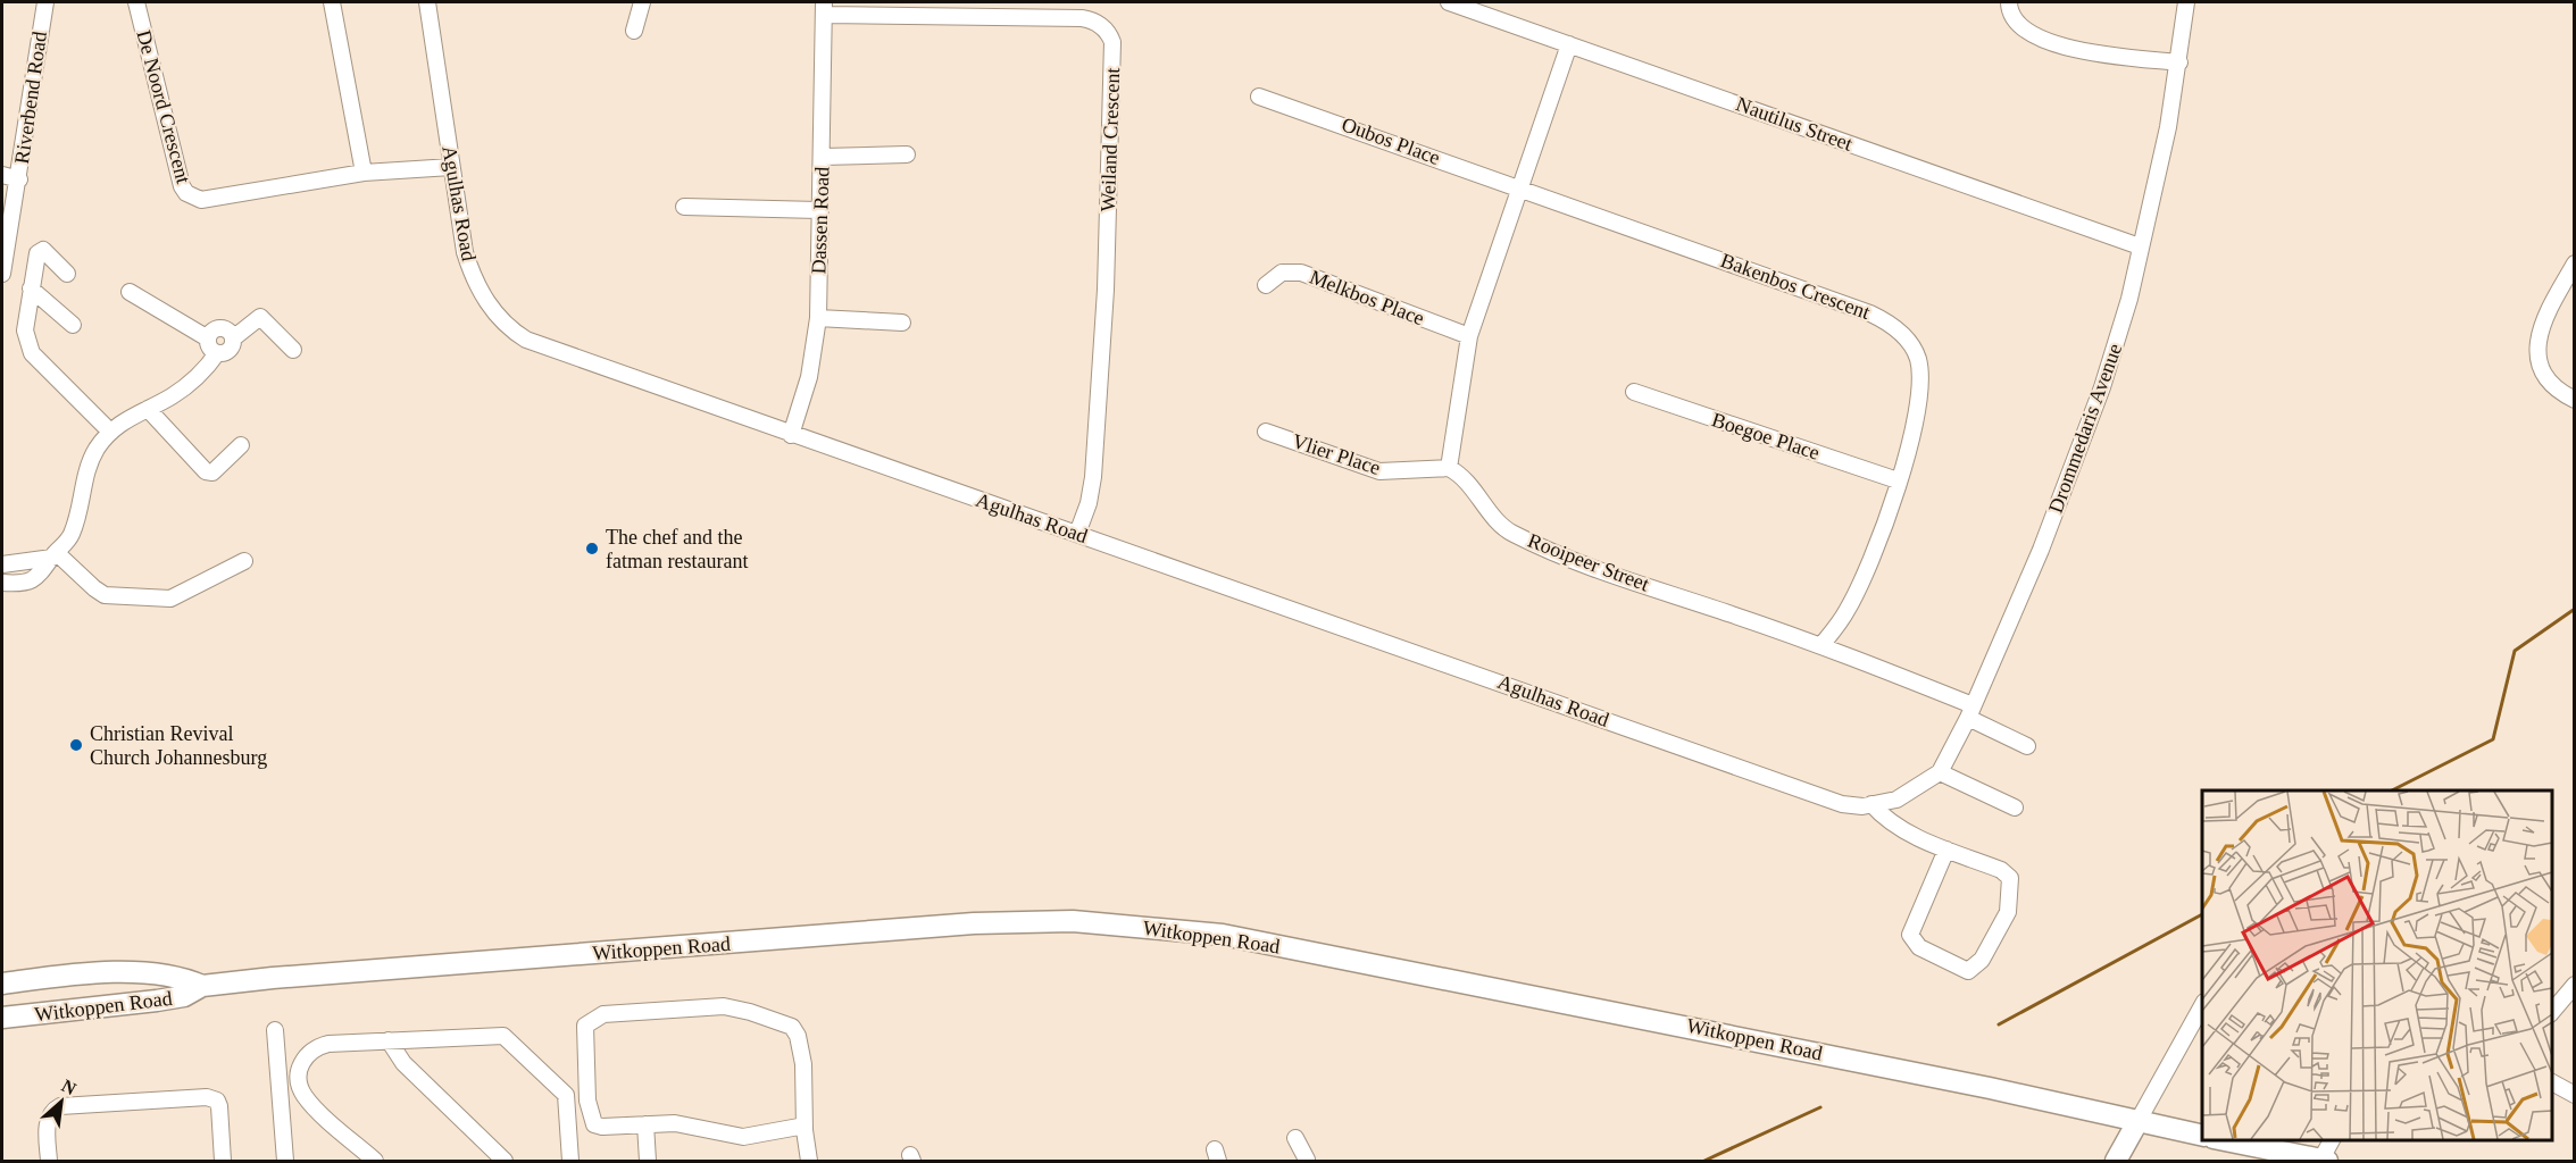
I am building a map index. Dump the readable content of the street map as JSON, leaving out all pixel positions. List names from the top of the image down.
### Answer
{
  "streets": {
    "main road": ["Witkoppen Road"],
    "street": [
      "Riverbend Road",
      "De Noord Crescent",
      "Nautilus Street",
      "Weiland Crescent",
      "Oubos Place",
      "Agulhas Road",
      "Dassen Road",
      "Bakenbos Crescent",
      "Melkbos Place",
      "Drommedaris Avenue",
      "Boegoe Place",
      "Vlier Place",
      "Rooipeer Street"
    ]
  },
  "crossings": [
    ["De Noord Crescent", "Agulhas Road"],
    ["Nautilus Street", "Drommedaris Avenue"],
    ["Weiland Crescent", "Agulhas Road"],
    ["Weiland Crescent", "Dassen Road"],
    ["Oubos Place", "Bakenbos Crescent"],
    ["Agulhas Road", "Dassen Road"],
    ["Agulhas Road", "Drommedaris Avenue"],
    ["Bakenbos Crescent", "Boegoe Place"],
    ["Bakenbos Crescent", "Rooipeer Street"],
    ["Drommedaris Avenue", "Rooipeer Street"],
    ["Vlier Place", "Rooipeer Street"]
  ],
  "places": ["The chef and the fatman restaurant", "Christian Revival Church Johannesburg"],
  "north": "top right"
}
